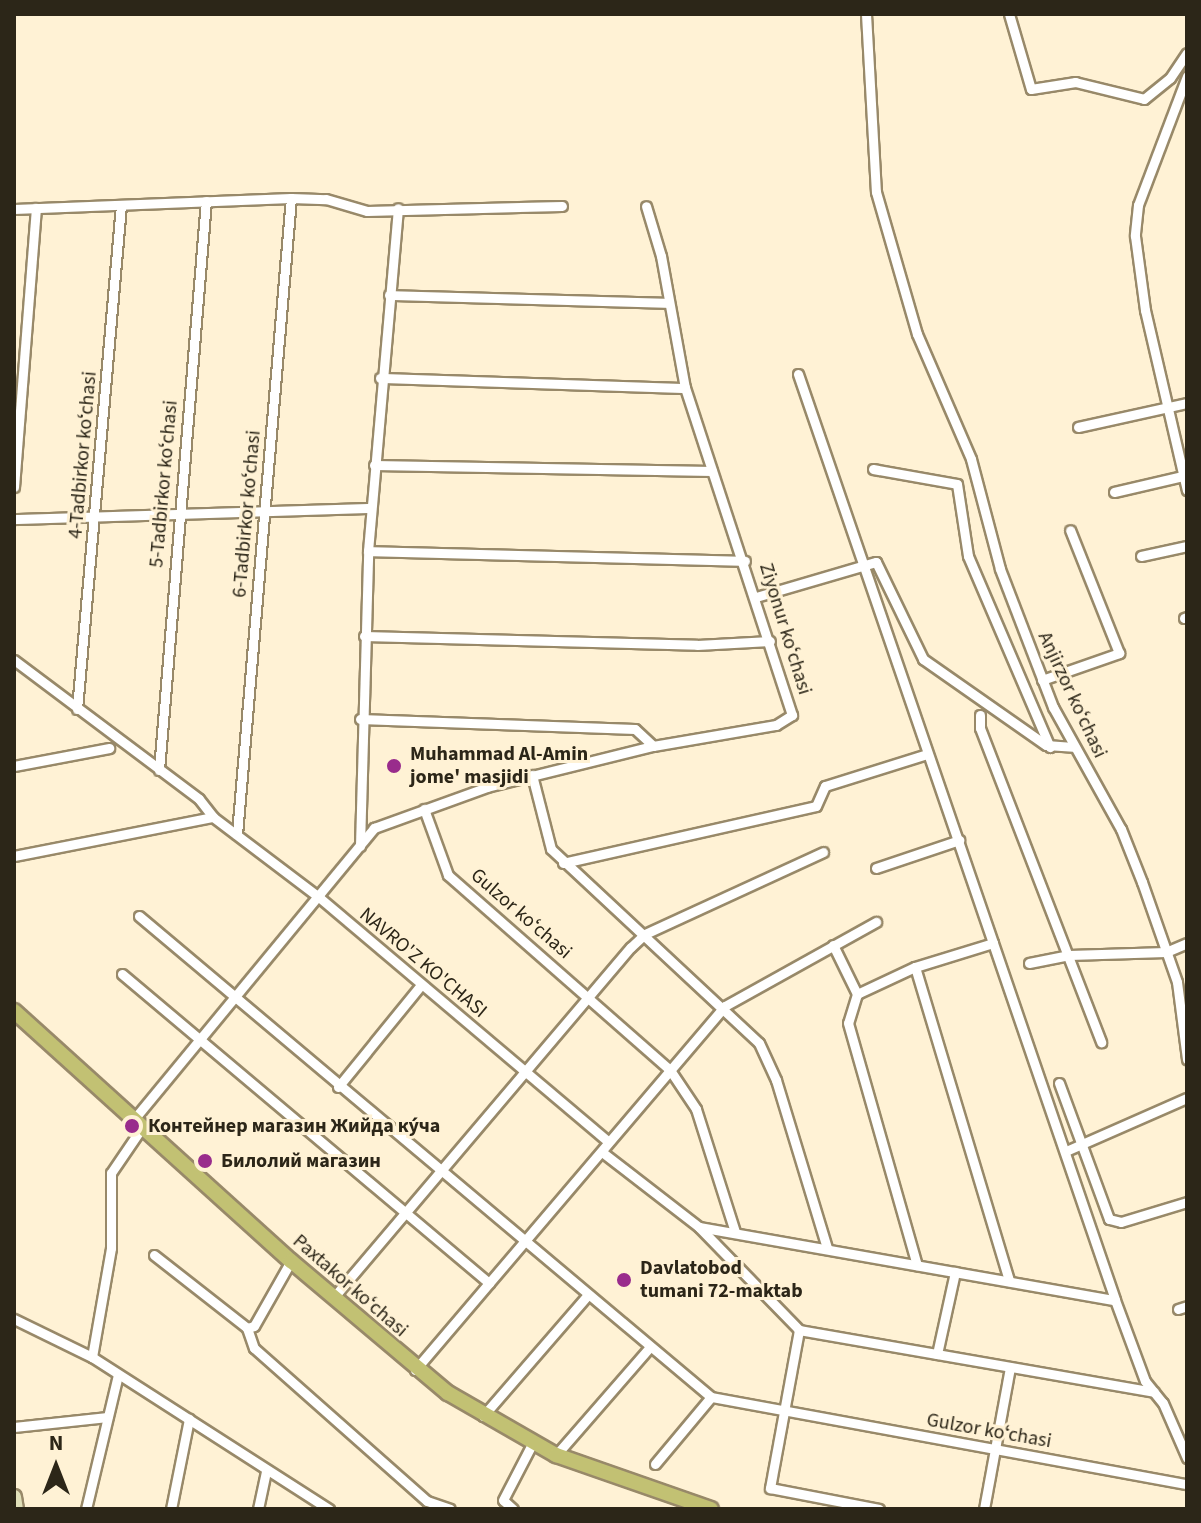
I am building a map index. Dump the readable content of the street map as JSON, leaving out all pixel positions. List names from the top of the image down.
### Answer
{
  "streets": {
    "main road": ["Paxtakor koʻchasi"],
    "street": [
      "4-Tadbirkor koʻchasi",
      "5-Tadbirkor koʻchasi",
      "6-Tadbirkor koʻchasi",
      "Ziyonur koʻchasi",
      "Anjirzor koʻchasi",
      "Gulzor koʻchasi",
      "NAVRO'Z KO'CHASI"
    ]
  },
  "crossings": [
    ["4-Tadbirkor koʻchasi", "NAVRO'Z KO'CHASI"],
    ["5-Tadbirkor koʻchasi", "NAVRO'Z KO'CHASI"],
    ["6-Tadbirkor koʻchasi", "NAVRO'Z KO'CHASI"],
    ["Ziyonur koʻchasi", "Gulzor koʻchasi"],
    ["Ziyonur koʻchasi", "NAVRO'Z KO'CHASI"],
    ["Ziyonur koʻchasi", "Paxtakor koʻchasi"]
  ],
  "places": [
    "Muhammad Al-Amin jome' masjidi",
    "Контейнер магазин Жийда ку́ча",
    "Билолий магазин",
    "Davlatobod tumani 72-maktab"
  ],
  "north": "top"
}
